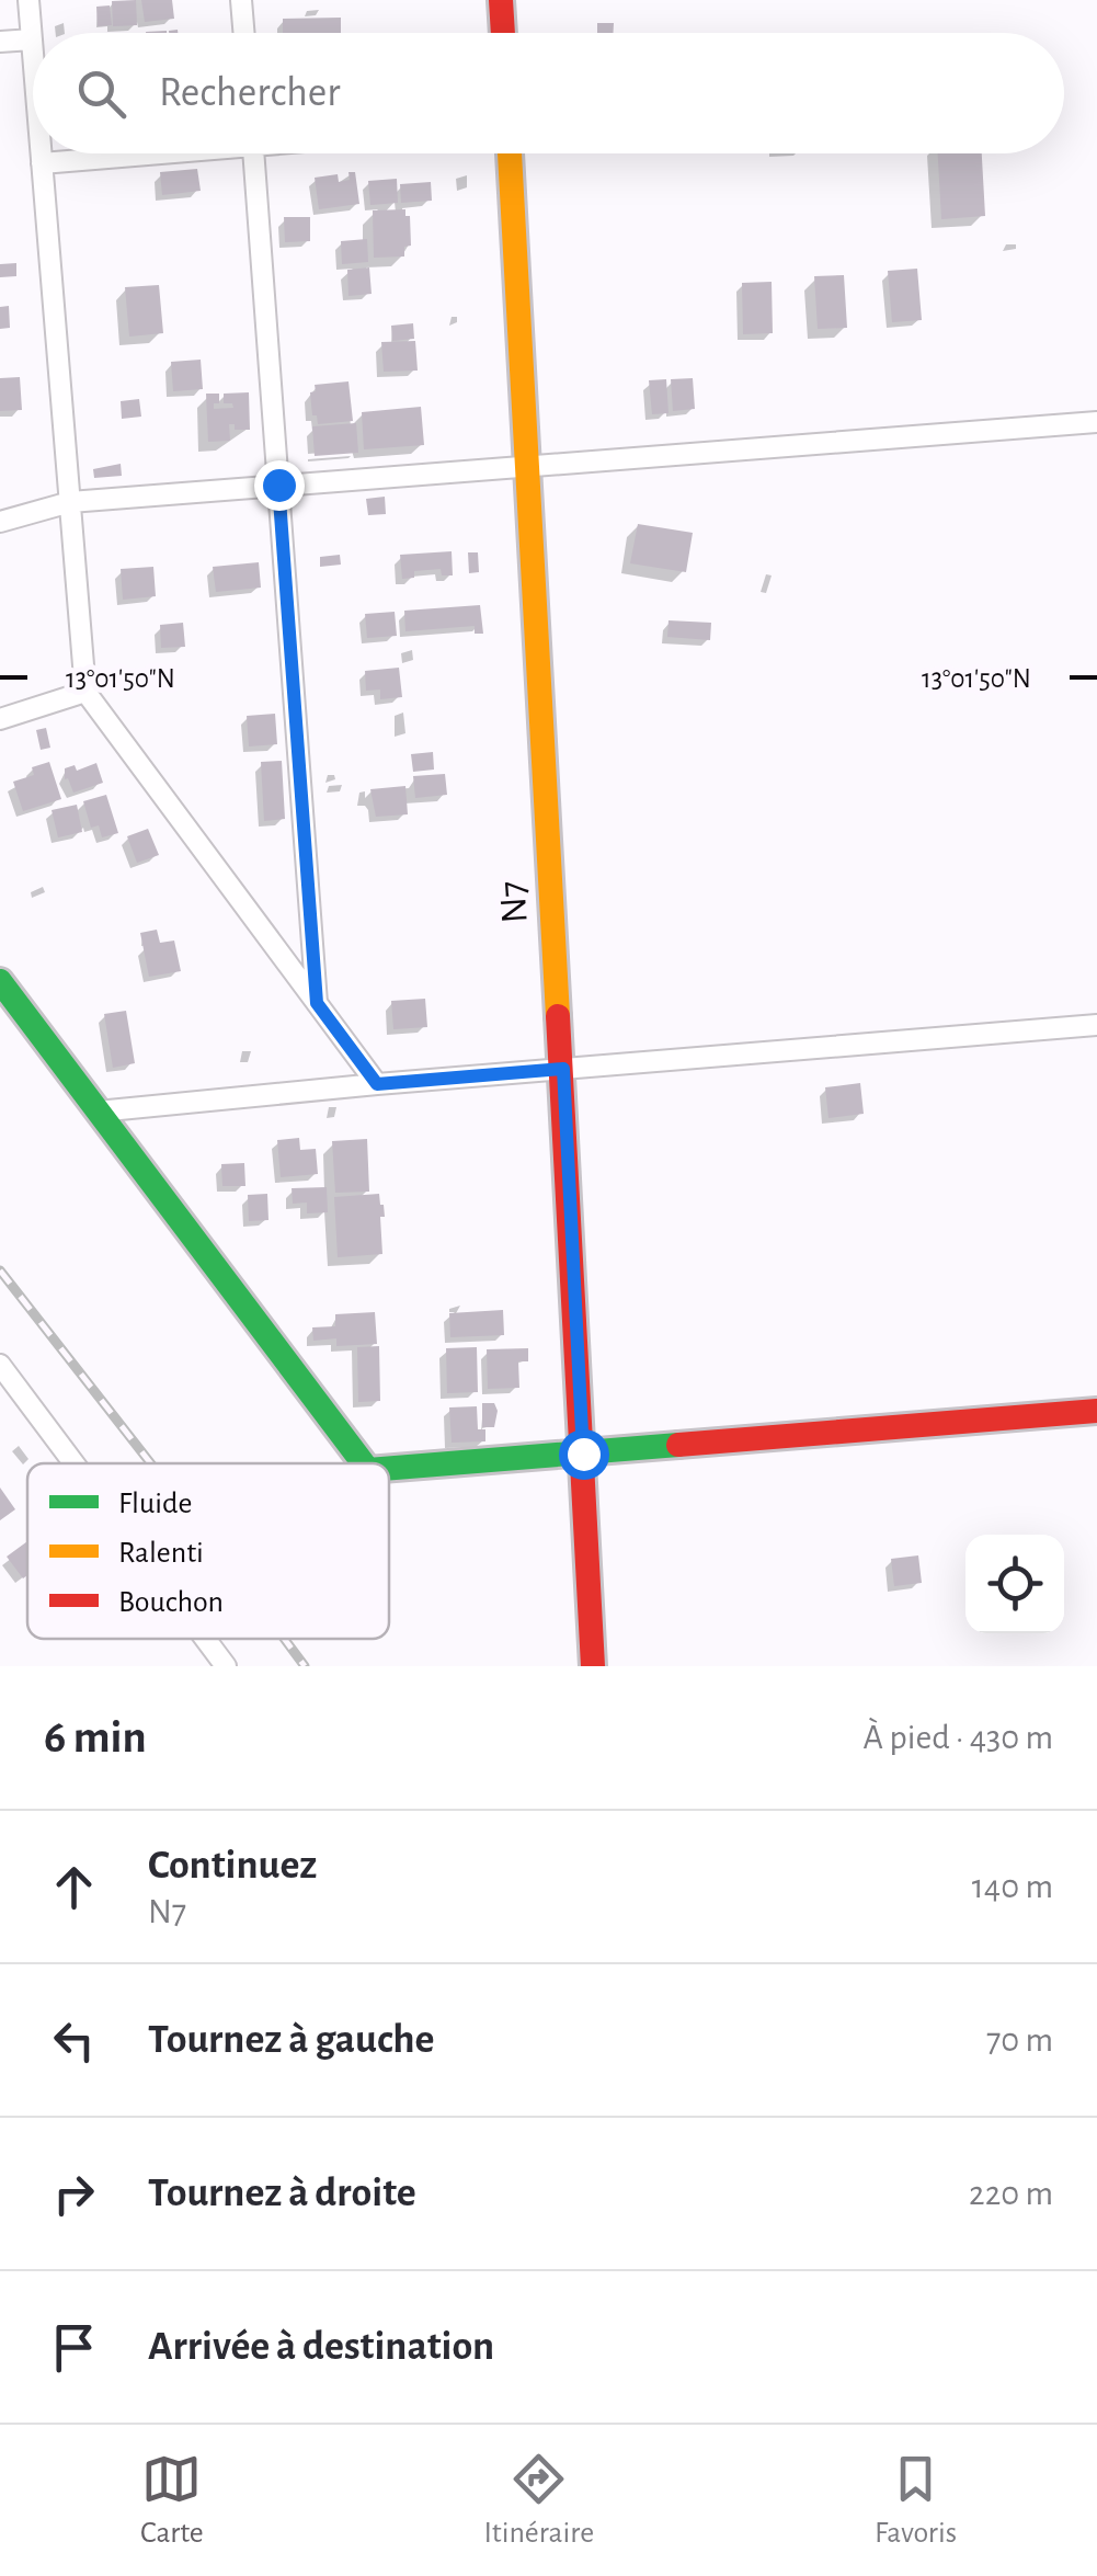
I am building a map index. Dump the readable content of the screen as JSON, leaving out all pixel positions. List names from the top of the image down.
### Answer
{
  "streets": {
    "main road": ["N7"]
  },
  "legend": ["Fluide", "Ralenti", "Bouchon"],
  "page": {
    "search": "Rechercher",
    "heading": ["6 min", "À pied · 430 m"],
    "list": [
      ["Continuez", "N7", "140 m"],
      ["Tournez à gauche", "70 m"],
      ["Tournez à droite", "220 m"],
      "Arrivée à destination"
    ],
    "nav": ["Carte", "Itinéraire", "Favoris"]
  },
  "coordinates": ["13°01'50\"N"]
}
